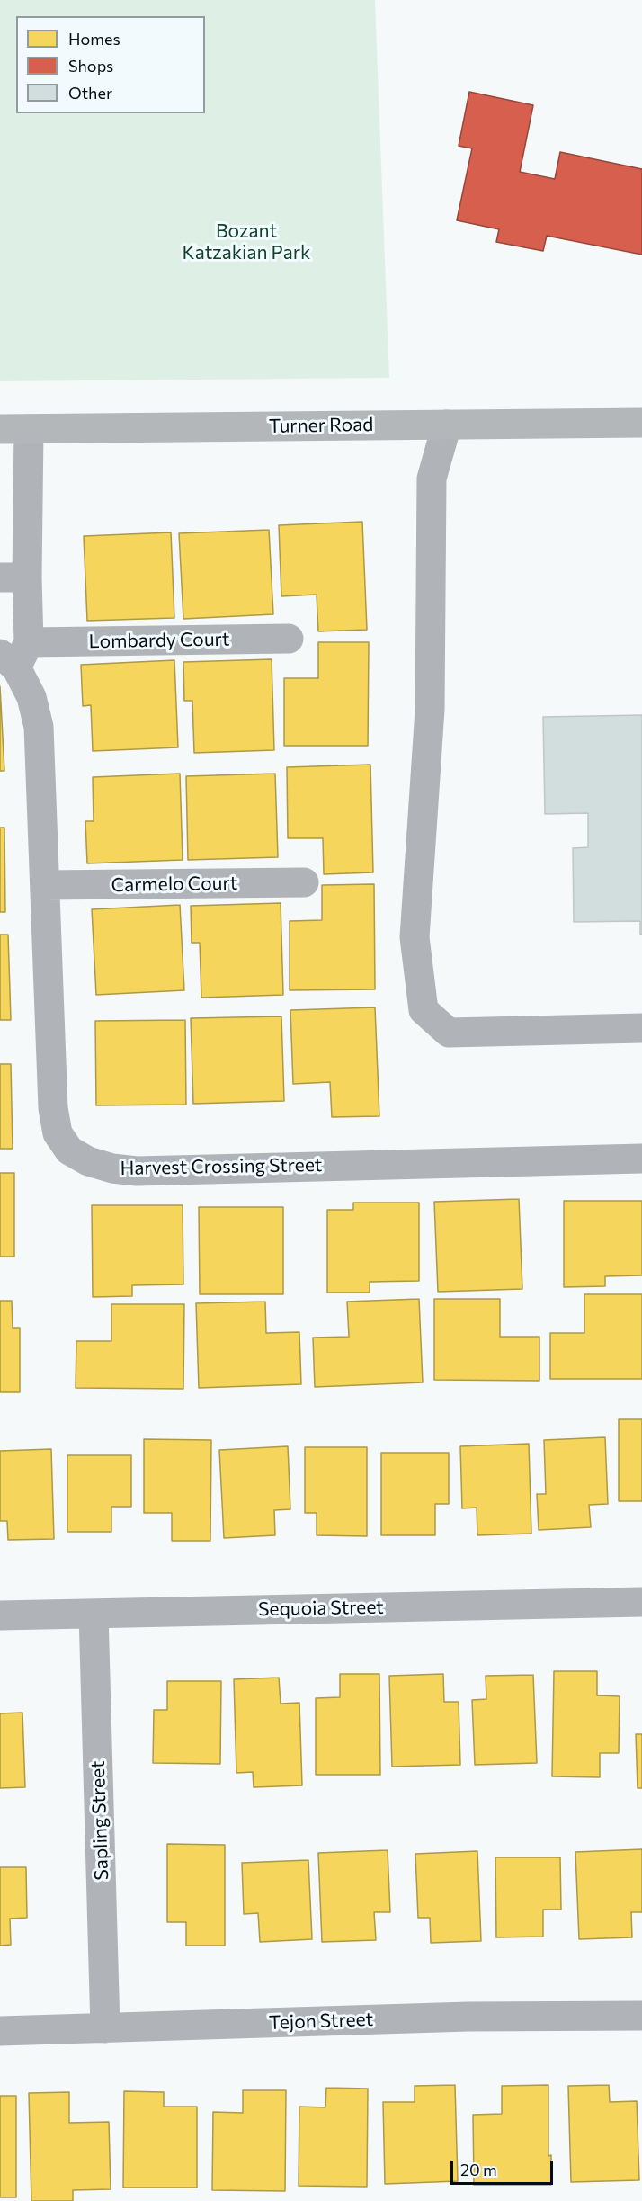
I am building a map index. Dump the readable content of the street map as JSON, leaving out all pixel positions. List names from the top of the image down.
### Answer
{
  "streets": {
    "main road": ["Turner Road"],
    "street": [
      "Lombardy Court",
      "Carmelo Court",
      "Harvest Crossing Street",
      "Sequoia Street",
      "Sapling Street",
      "Tejon Street"
    ]
  },
  "crossings": [
    ["Turner Road", "Harvest Crossing Street"],
    ["Lombardy Court", "Harvest Crossing Street"],
    ["Carmelo Court", "Harvest Crossing Street"],
    ["Sequoia Street", "Sapling Street"],
    ["Sapling Street", "Tejon Street"]
  ],
  "parks": ["Bozant Katzakian Park"],
  "legend": ["Homes", "Shops", "Other"],
  "scale_bar": "20 m"
}
